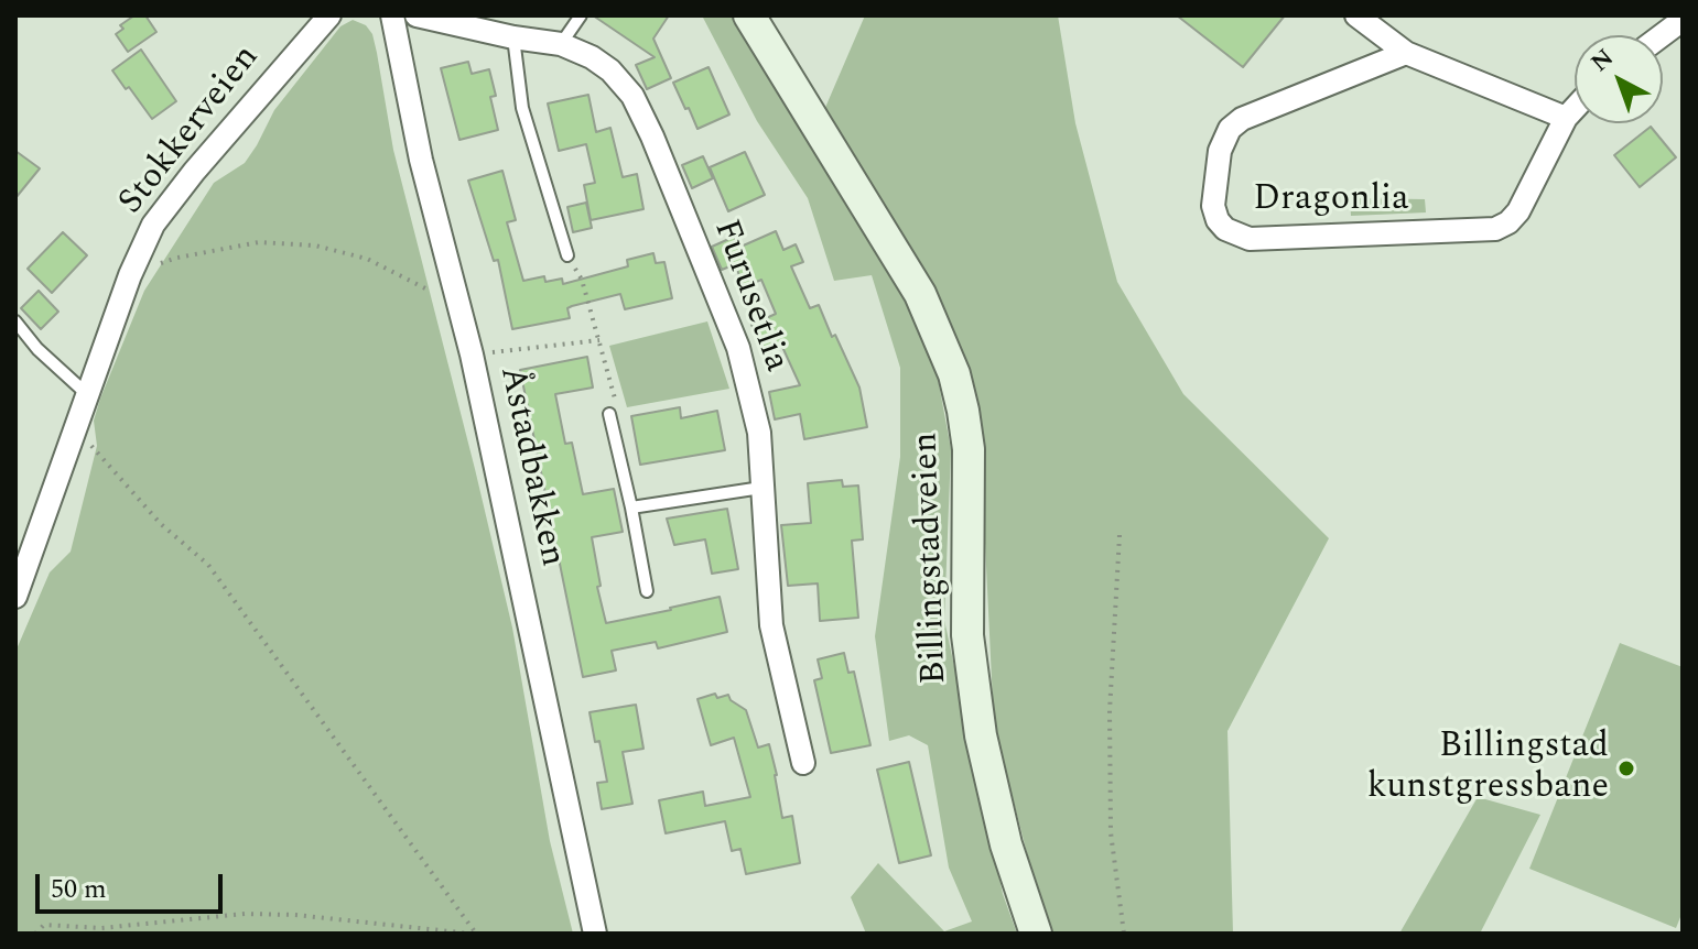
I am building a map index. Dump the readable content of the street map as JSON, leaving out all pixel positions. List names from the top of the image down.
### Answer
{
  "streets": {
    "main road": ["Billingstadveien"],
    "street": [
      "Stokkerveien",
      "Dragonlia",
      "Furusetlia",
      "Åstadbakken"
    ]
  },
  "places": ["Billingstad kunstgressbane"],
  "scale_bar": "50 m",
  "north": "top left"
}
